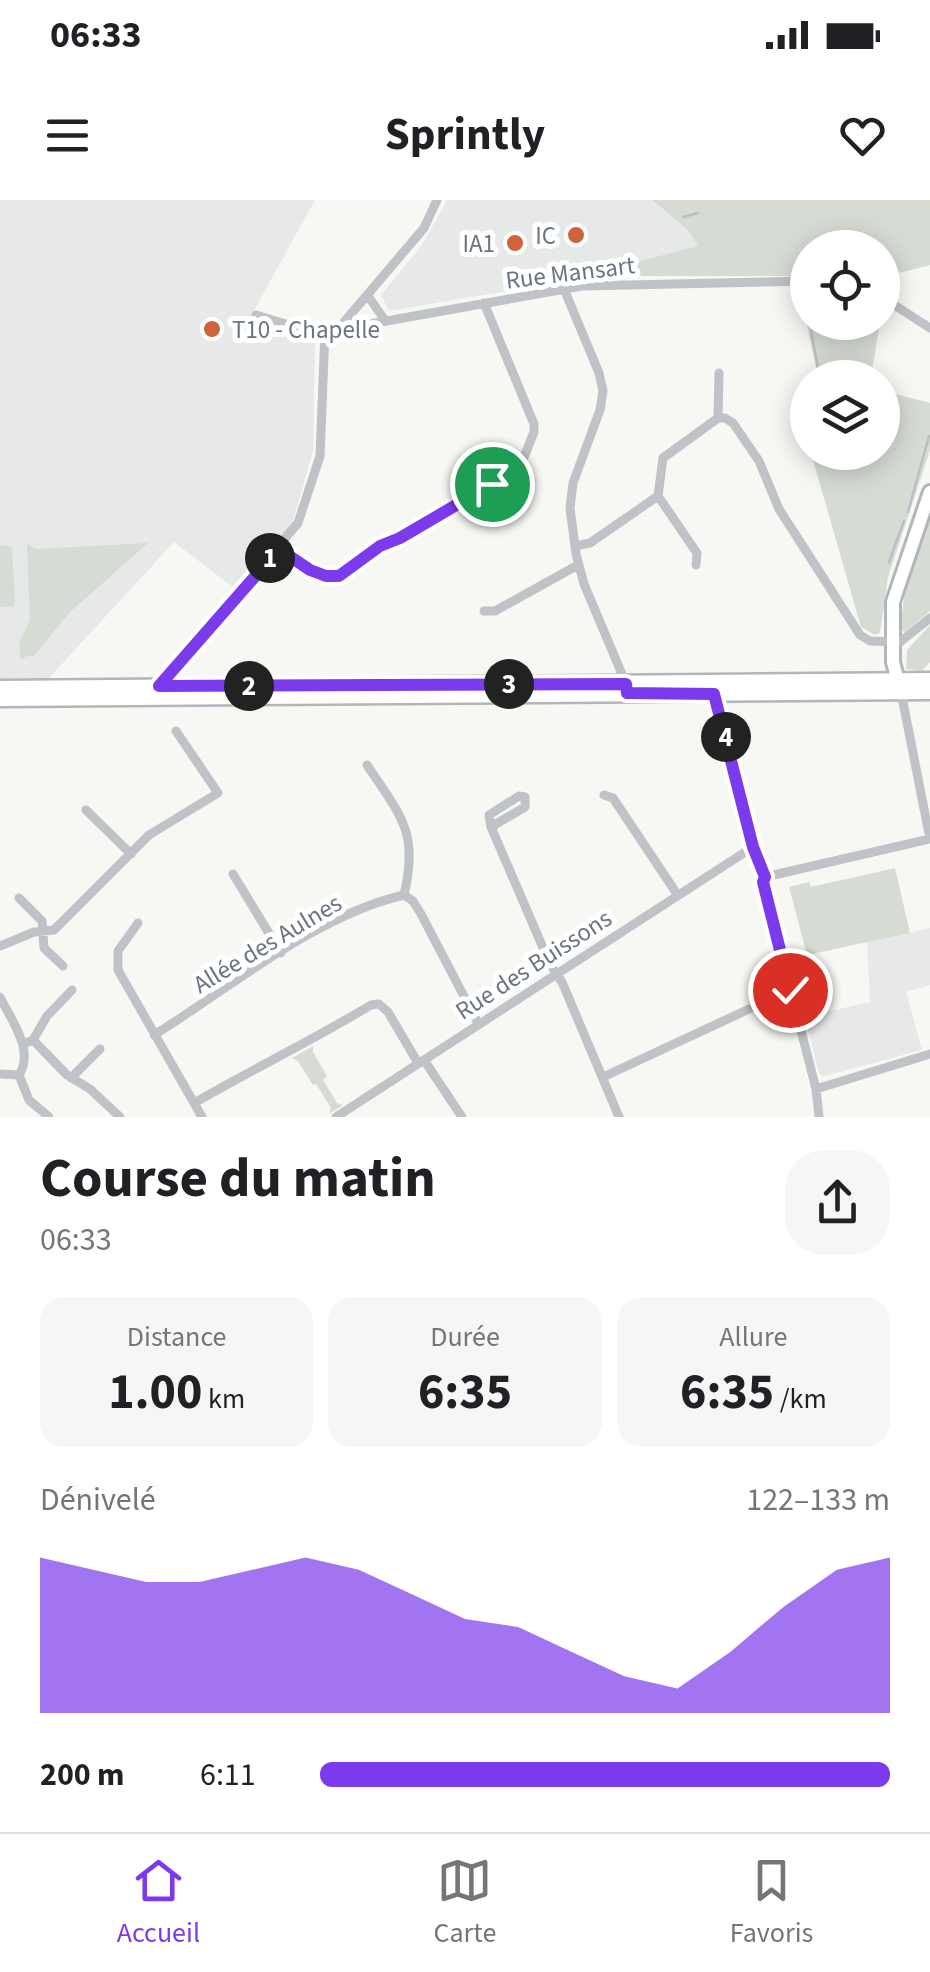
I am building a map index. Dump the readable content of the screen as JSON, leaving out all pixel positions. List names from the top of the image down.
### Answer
{
  "streets": {
    "street": ["Rue Mansart", "Allée des Aulnes", "Rue des Buissons"]
  },
  "places": ["IC", "IA1", "T10 - Chapelle"],
  "page": {
    "status": "06:33",
    "header": "Sprintly",
    "pins": [
      "1",
      "3",
      "2",
      "4"
    ],
    "heading": ["Course du matin", "06:33"],
    "stats": [
      ["Distance", "1.00 km"],
      ["Durée", "6:35"],
      ["Allure", "6:35 /km"]
    ],
    "chart": ["Dénivelé", "122–133 m"],
    "list": [
      {
        "name": "200 m",
        "note": "6:11"
      }
    ],
    "tabs": ["Accueil", "Carte", "Favoris"]
  }
}
